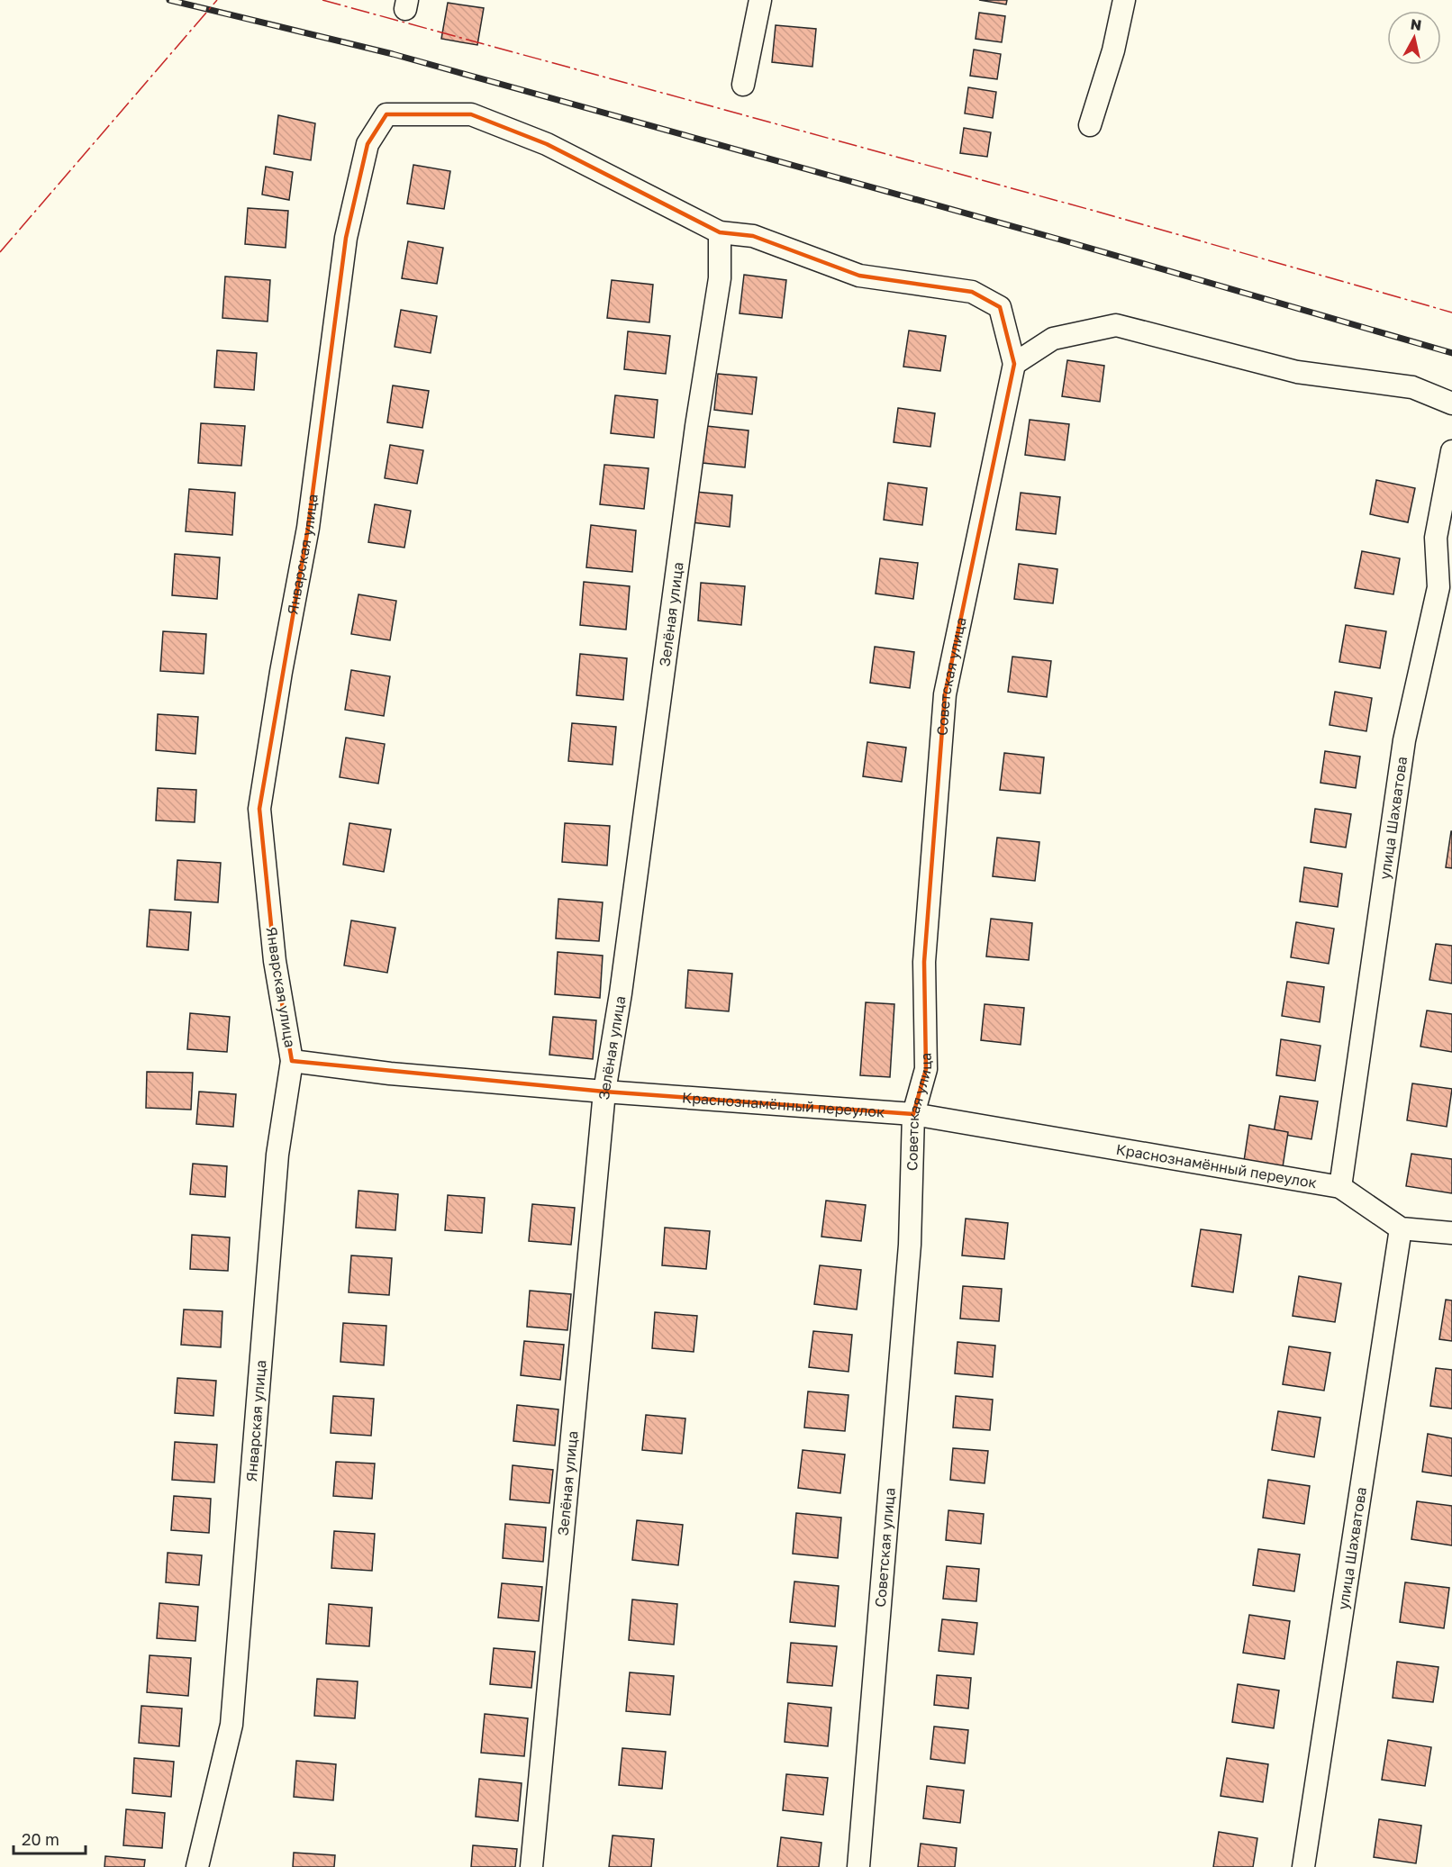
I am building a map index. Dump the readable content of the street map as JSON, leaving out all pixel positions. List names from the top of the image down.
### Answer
{
  "streets": {
    "street": [
      "Январская улица",
      "Зелёная улица",
      "Советская улица",
      "улица Шахватова",
      "Краснознамённый переулок"
    ]
  },
  "crossings": [
    ["Январская улица", "Зелёная улица"],
    ["Январская улица", "Краснознамённый переулок"],
    ["Зелёная улица", "Краснознамённый переулок"],
    ["Советская улица", "Краснознамённый переулок"],
    ["улица Шахватова", "Краснознамённый переулок"]
  ],
  "scale_bar": "20 m",
  "north": "top"
}
